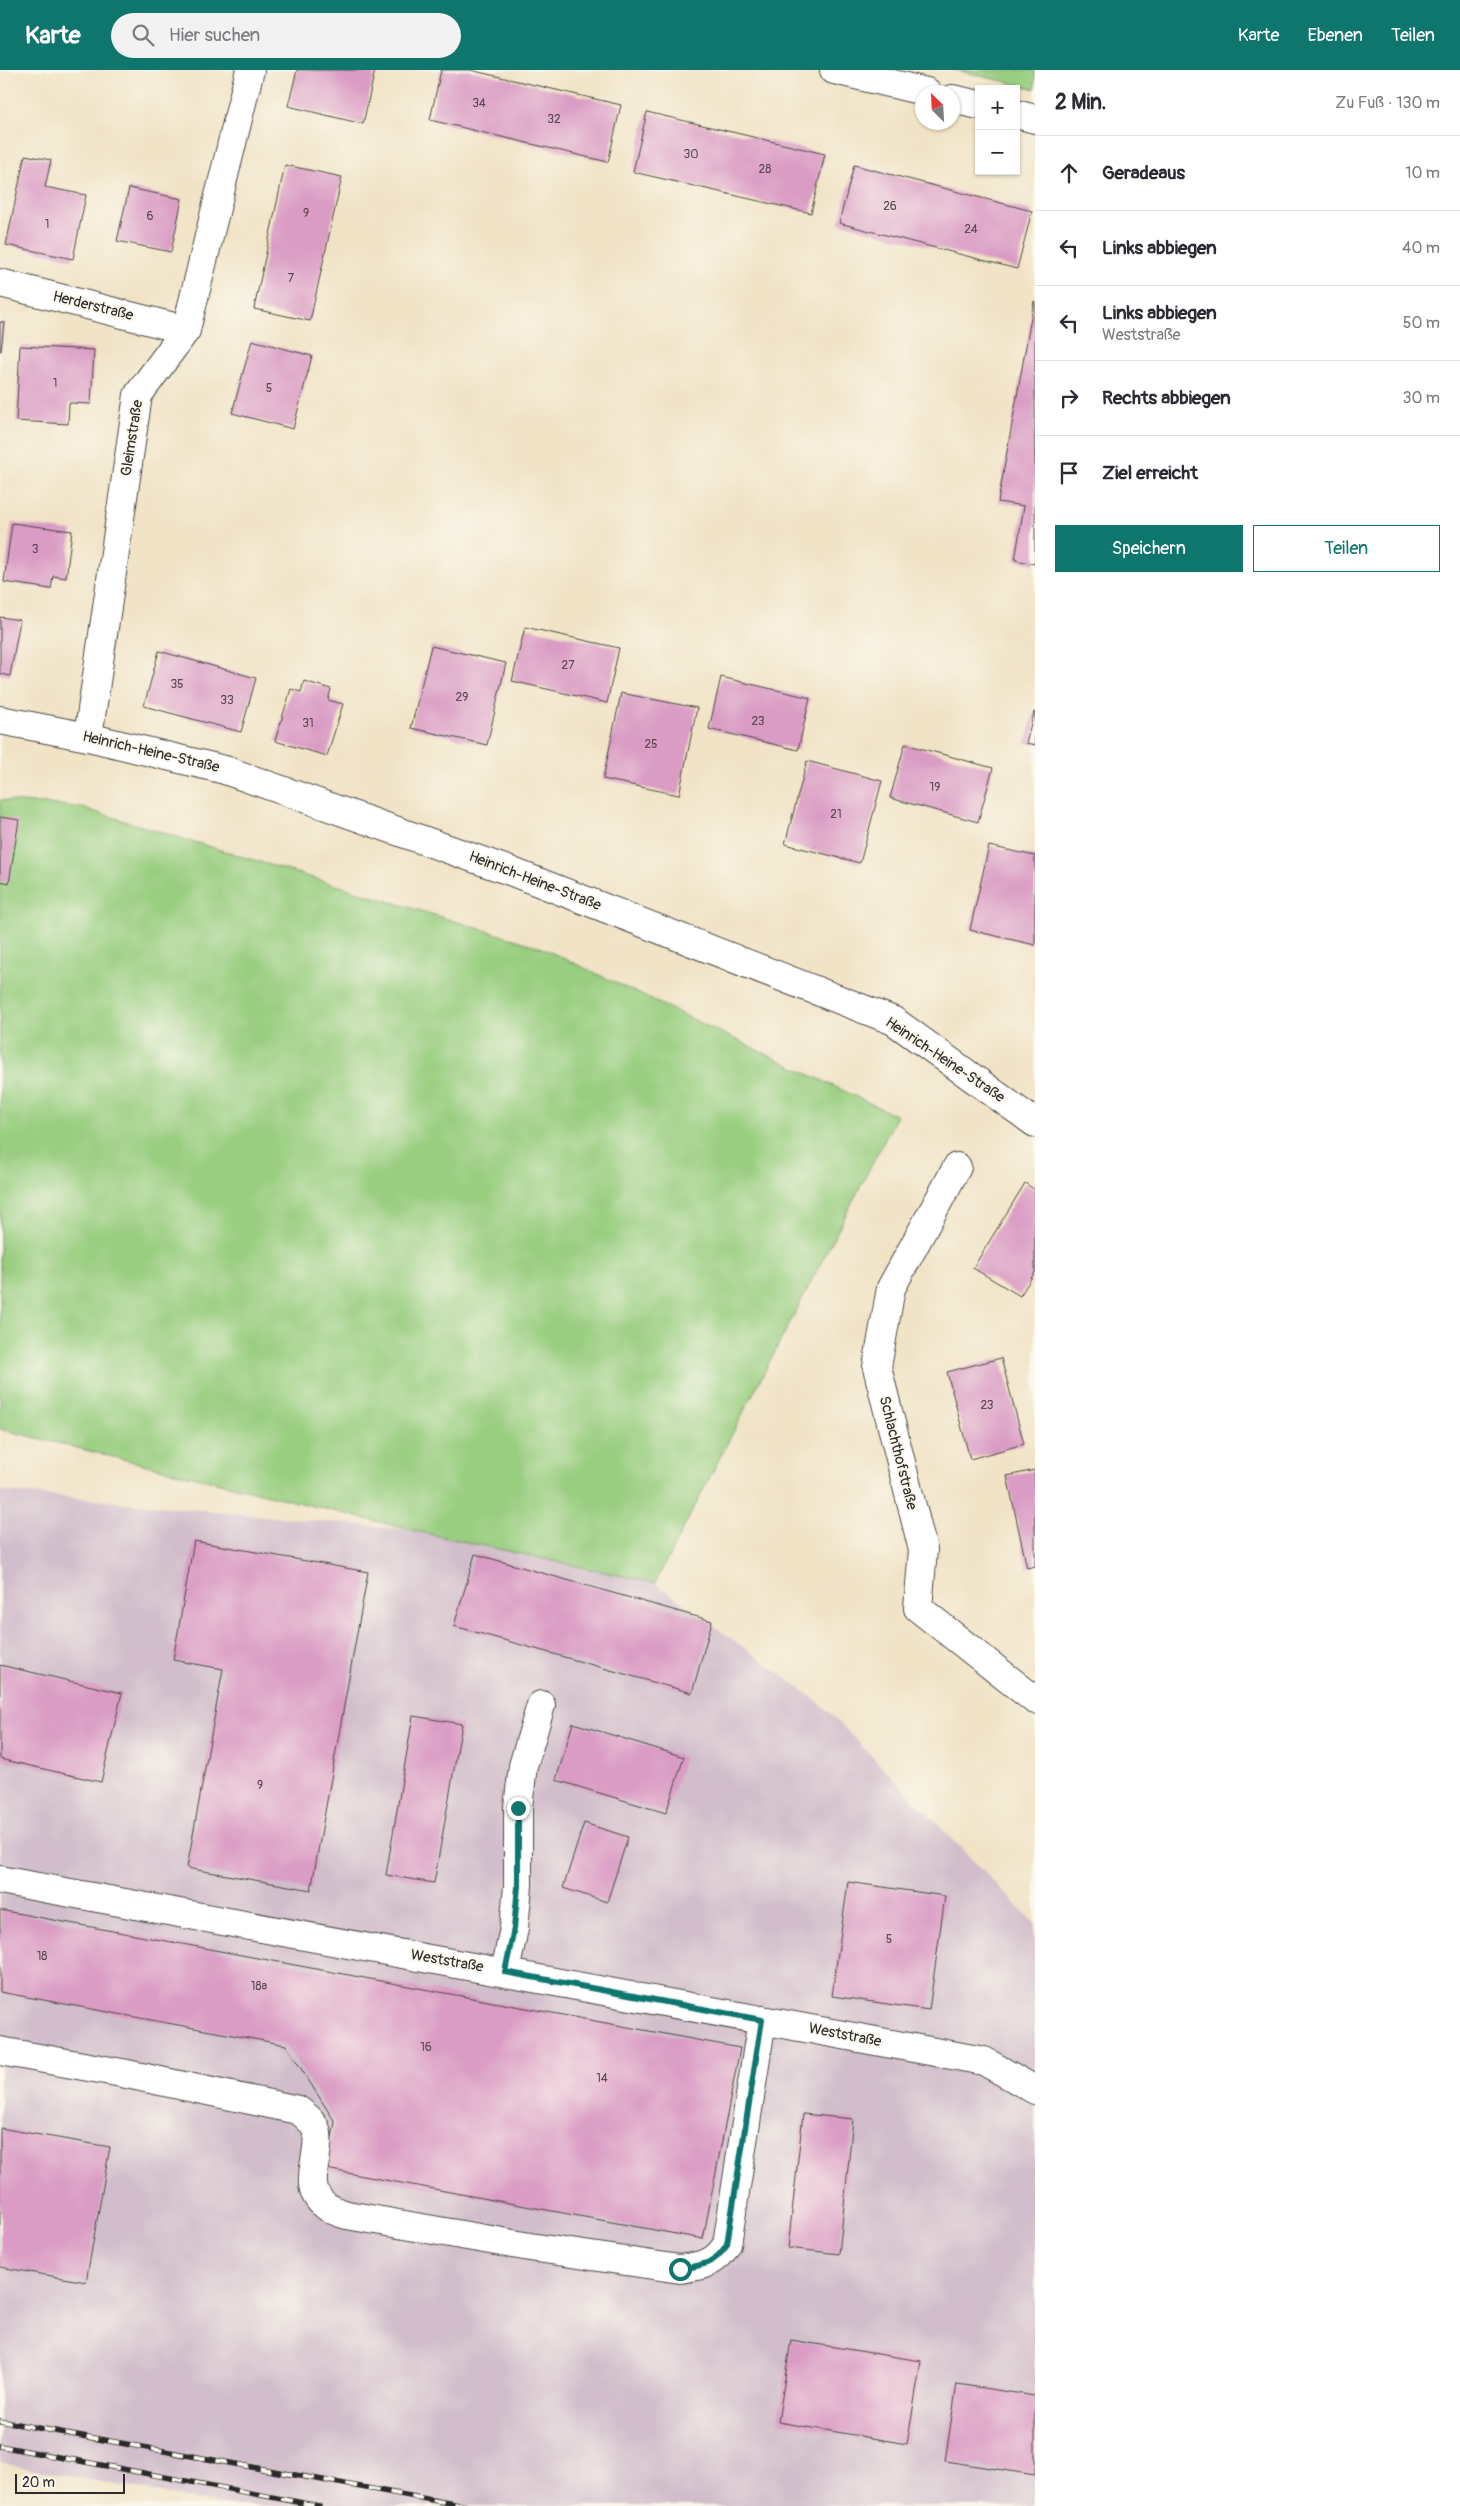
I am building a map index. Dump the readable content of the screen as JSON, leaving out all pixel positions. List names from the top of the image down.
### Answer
{
  "streets": {
    "street": [
      "Herderstraße",
      "Gleimstraße",
      "Heinrich-Heine-Straße",
      "Schlachthofstraße",
      "Weststraße"
    ]
  },
  "crossings": [
    ["Herderstraße", "Gleimstraße"],
    ["Gleimstraße", "Heinrich-Heine-Straße"]
  ],
  "house_numbers": [
    "34",
    "32",
    "30",
    "28",
    "26",
    "9",
    "6",
    "1",
    "24",
    "7",
    "1",
    "5",
    "3",
    "27",
    "35",
    "29",
    "33",
    "23",
    "31",
    "25",
    "19",
    "21",
    "23",
    "9",
    "5",
    "18",
    "18a",
    "16",
    "14"
  ],
  "scale_bar": "20 m",
  "north": "top left",
  "page": {
    "header": "Karte",
    "search": "Hier suchen",
    "nav": ["Karte", "Ebenen", "Teilen"],
    "heading": ["2 Min.", "Zu Fuß · 130 m"],
    "map_buttons": ["+", "−"],
    "list": [
      ["Geradeaus", "10 m"],
      ["Links abbiegen", "40 m"],
      ["Links abbiegen", "Weststraße", "50 m"],
      ["Rechts abbiegen", "30 m"],
      "Ziel erreicht"
    ],
    "buttons": ["Speichern", "Teilen"],
    "scale": "20 m"
  }
}
